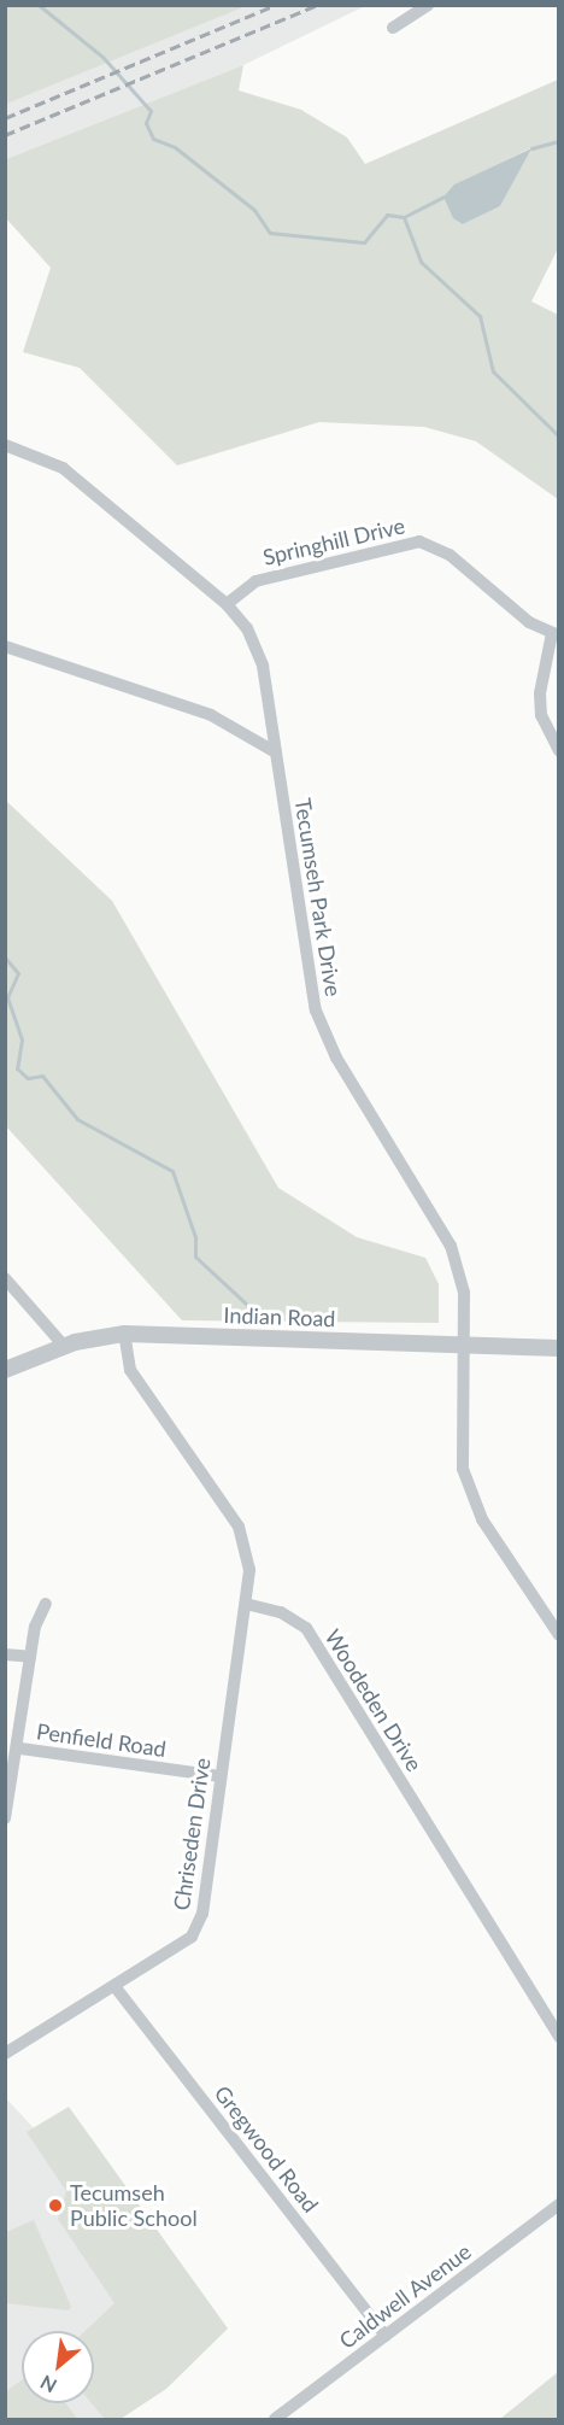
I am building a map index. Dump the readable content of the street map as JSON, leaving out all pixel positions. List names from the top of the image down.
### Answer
{
  "streets": {
    "street": [
      "Springhill Drive",
      "Tecumseh Park Drive",
      "Indian Road",
      "Woodeden Drive",
      "Penfield Road",
      "Chriseden Drive",
      "Gregwood Road",
      "Caldwell Avenue"
    ]
  },
  "crossings": [
    ["Springhill Drive", "Tecumseh Park Drive"],
    ["Tecumseh Park Drive", "Indian Road"],
    ["Woodeden Drive", "Chriseden Drive"],
    ["Penfield Road", "Chriseden Drive"],
    ["Chriseden Drive", "Gregwood Road"],
    ["Gregwood Road", "Caldwell Avenue"]
  ],
  "places": ["Tecumseh Public School"],
  "north": "bottom left"
}
